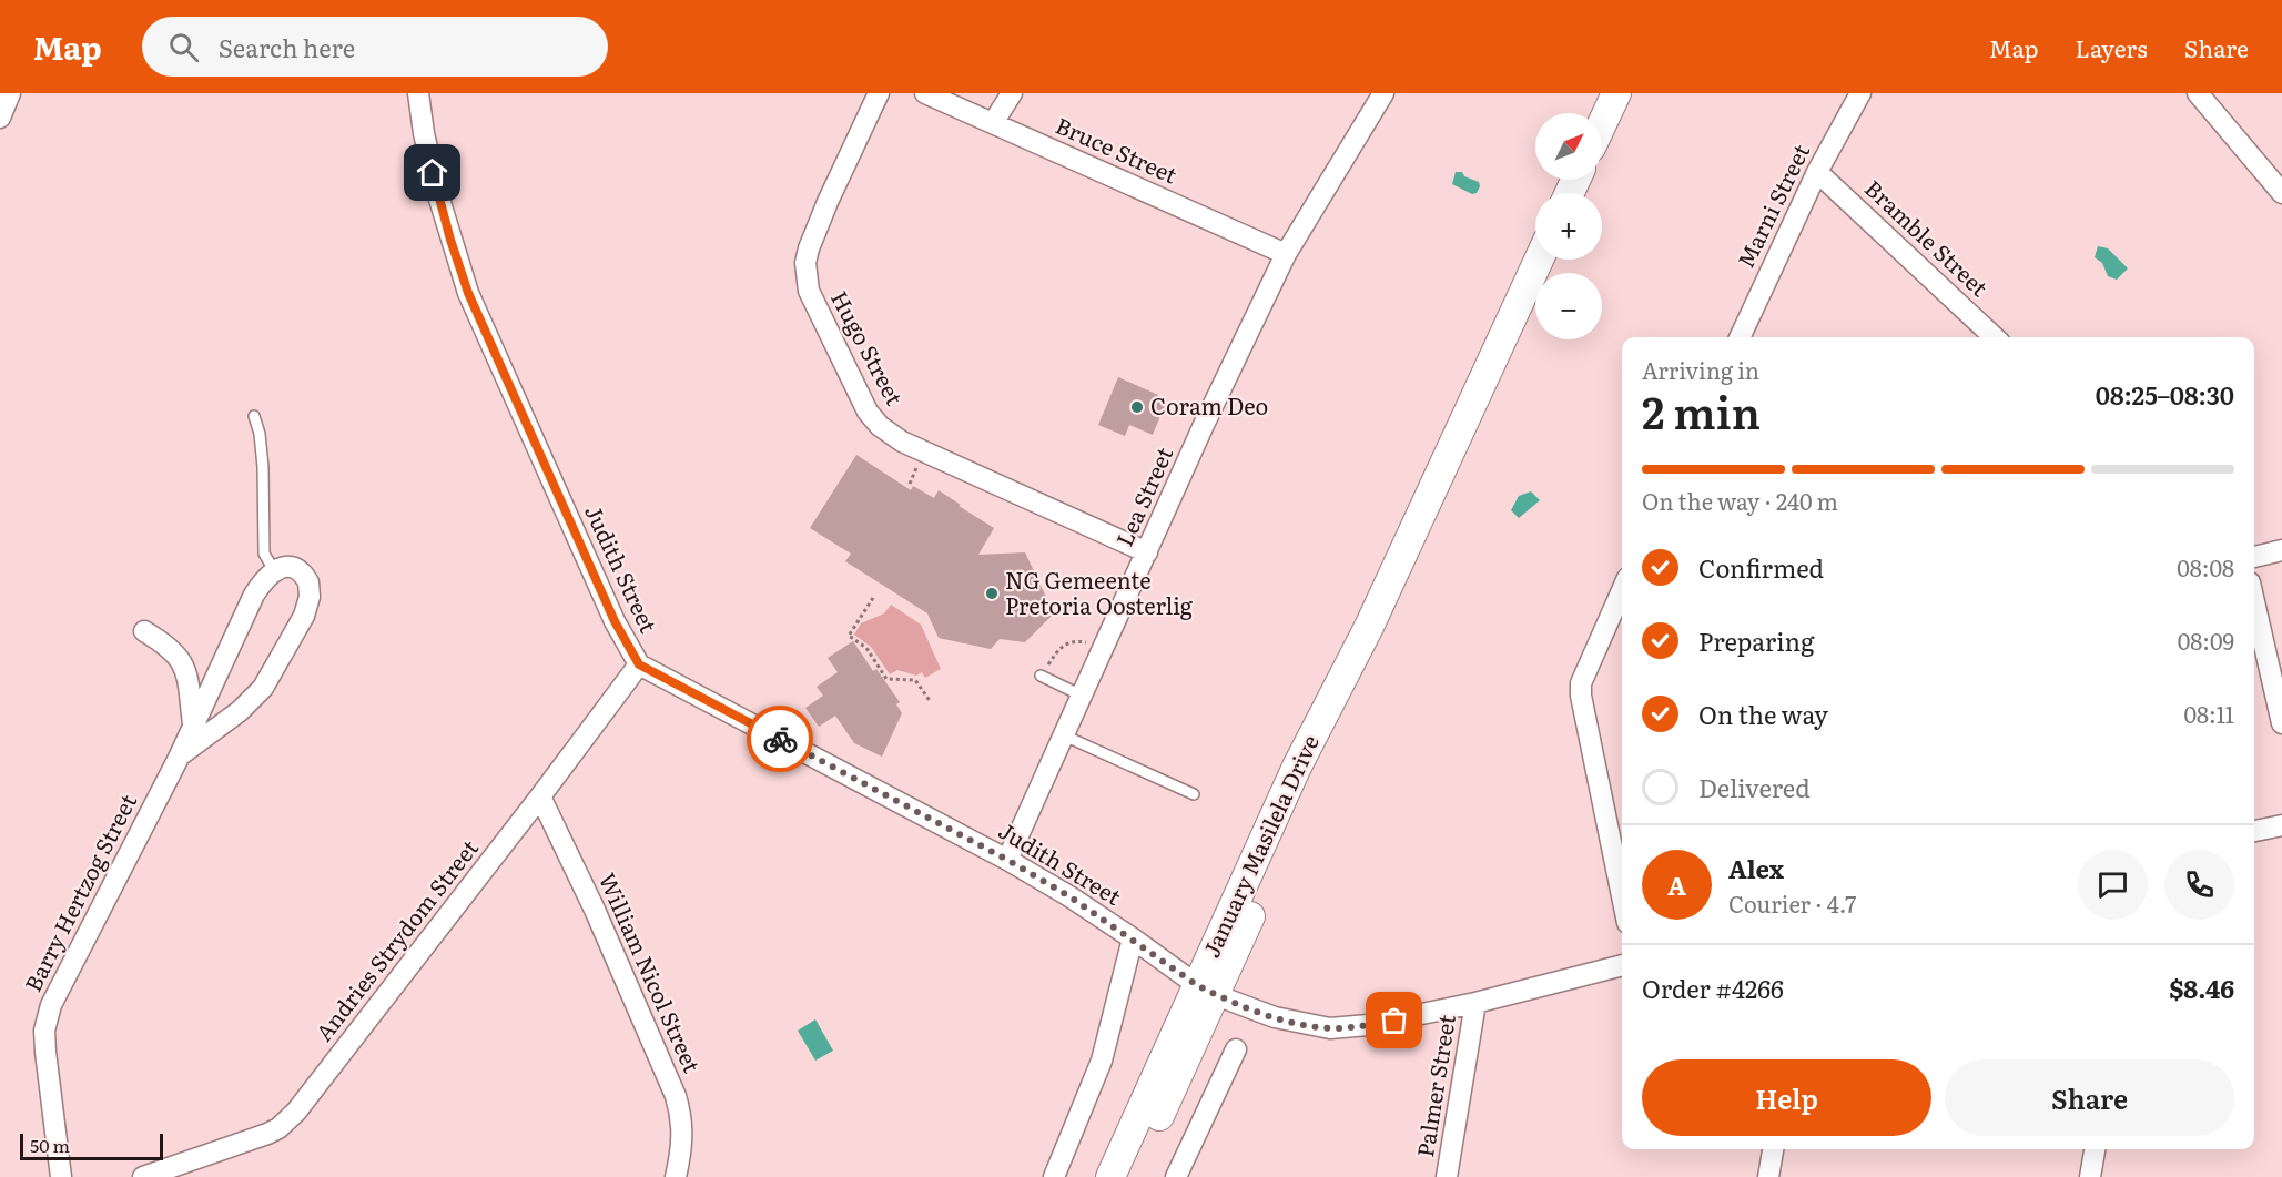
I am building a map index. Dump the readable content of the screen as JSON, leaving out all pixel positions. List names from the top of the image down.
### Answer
{
  "streets": {
    "main road": ["January Masilela Drive"],
    "street": [
      "Bruce Street",
      "Marni Street",
      "Bramble Street",
      "Hugo Street",
      "Lea Street",
      "Judith Street",
      "Barry Hertzog Street",
      "Andries Strydom Street",
      "William Nicol Street",
      "Palmer Street"
    ]
  },
  "crossings": [
    ["Bruce Street", "Lea Street"],
    ["Marni Street", "Bramble Street"],
    ["Hugo Street", "Lea Street"],
    ["Lea Street", "Judith Street"],
    ["Judith Street", "January Masilela Drive"],
    ["Judith Street", "Andries Strydom Street"],
    ["Judith Street", "Palmer Street"],
    ["Andries Strydom Street", "William Nicol Street"]
  ],
  "places": ["Coram Deo", "NG Gemeente Pretoria Oosterlig"],
  "scale_bar": "50 m",
  "north": "top right",
  "page": {
    "header": "Map",
    "search": "Search here",
    "nav": ["Map", "Layers", "Share"],
    "map_buttons": ["+", "−"],
    "heading": ["2 min", "Arriving in", "08:25–08:30"],
    "panel": [
      "Alex",
      "Courier · 4.7",
      "Order #4266",
      "$8.46"
    ],
    "bar": "On the way · 240 m",
    "list": [
      ["Confirmed", "08:08"],
      ["Preparing", "08:09"],
      ["On the way", "08:11"],
      "Delivered"
    ],
    "round": "A",
    "buttons": ["Help", "Share"],
    "scale": "50 m"
  }
}
